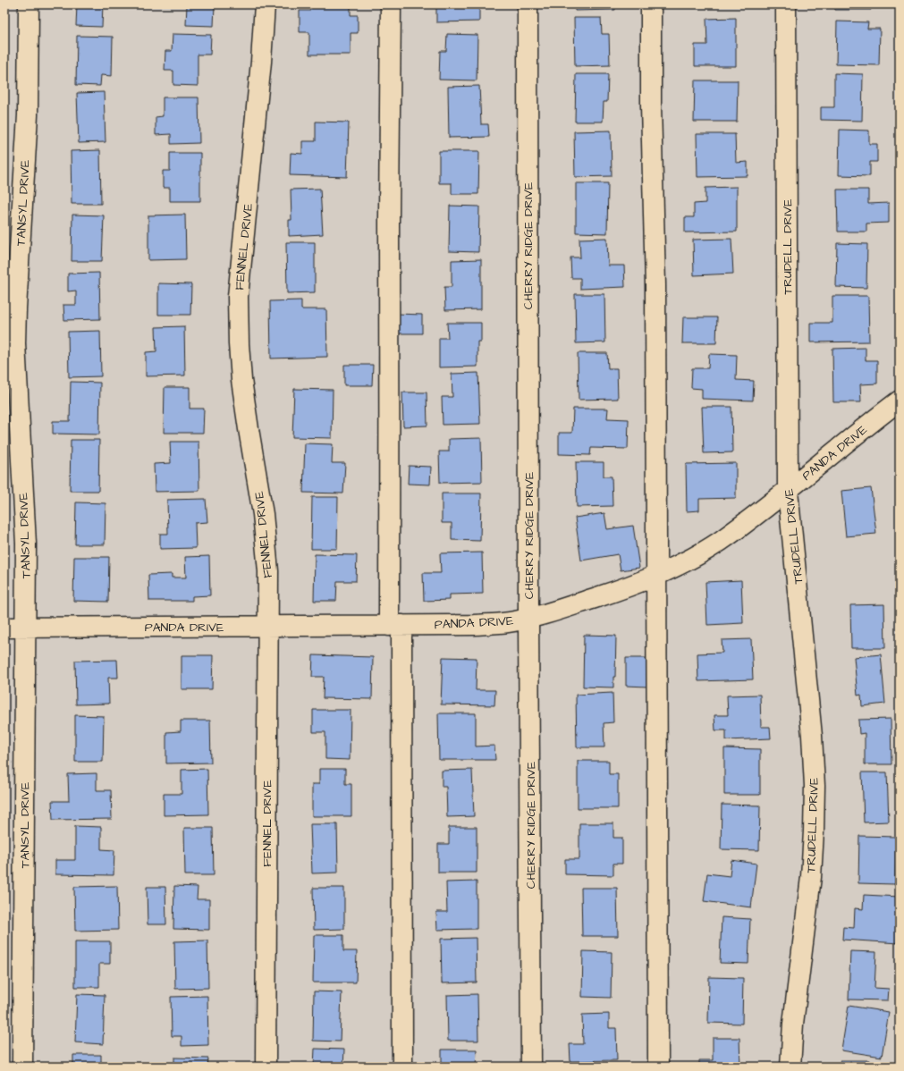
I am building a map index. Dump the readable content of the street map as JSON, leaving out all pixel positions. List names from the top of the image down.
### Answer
{
  "streets": {
    "street": [
      "TANSYL DRIVE",
      "CHERRY RIDGE DRIVE",
      "FENNEL DRIVE",
      "TRUDELL DRIVE",
      "PANDA DRIVE"
    ]
  },
  "crossings": [
    ["TANSYL DRIVE", "PANDA DRIVE"],
    ["CHERRY RIDGE DRIVE", "PANDA DRIVE"],
    ["FENNEL DRIVE", "PANDA DRIVE"],
    ["TRUDELL DRIVE", "PANDA DRIVE"]
  ]
}
